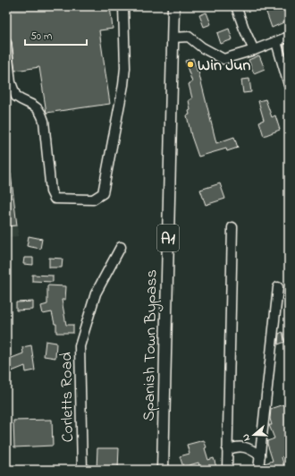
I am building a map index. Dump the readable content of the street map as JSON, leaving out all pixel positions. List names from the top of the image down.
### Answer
{
  "streets": {
    "main road": ["A1", "Spanish Town Bypass"],
    "street": ["Corletts Road"]
  },
  "places": ["Win Jun"],
  "scale_bar": "50 m",
  "north": "left"
}
